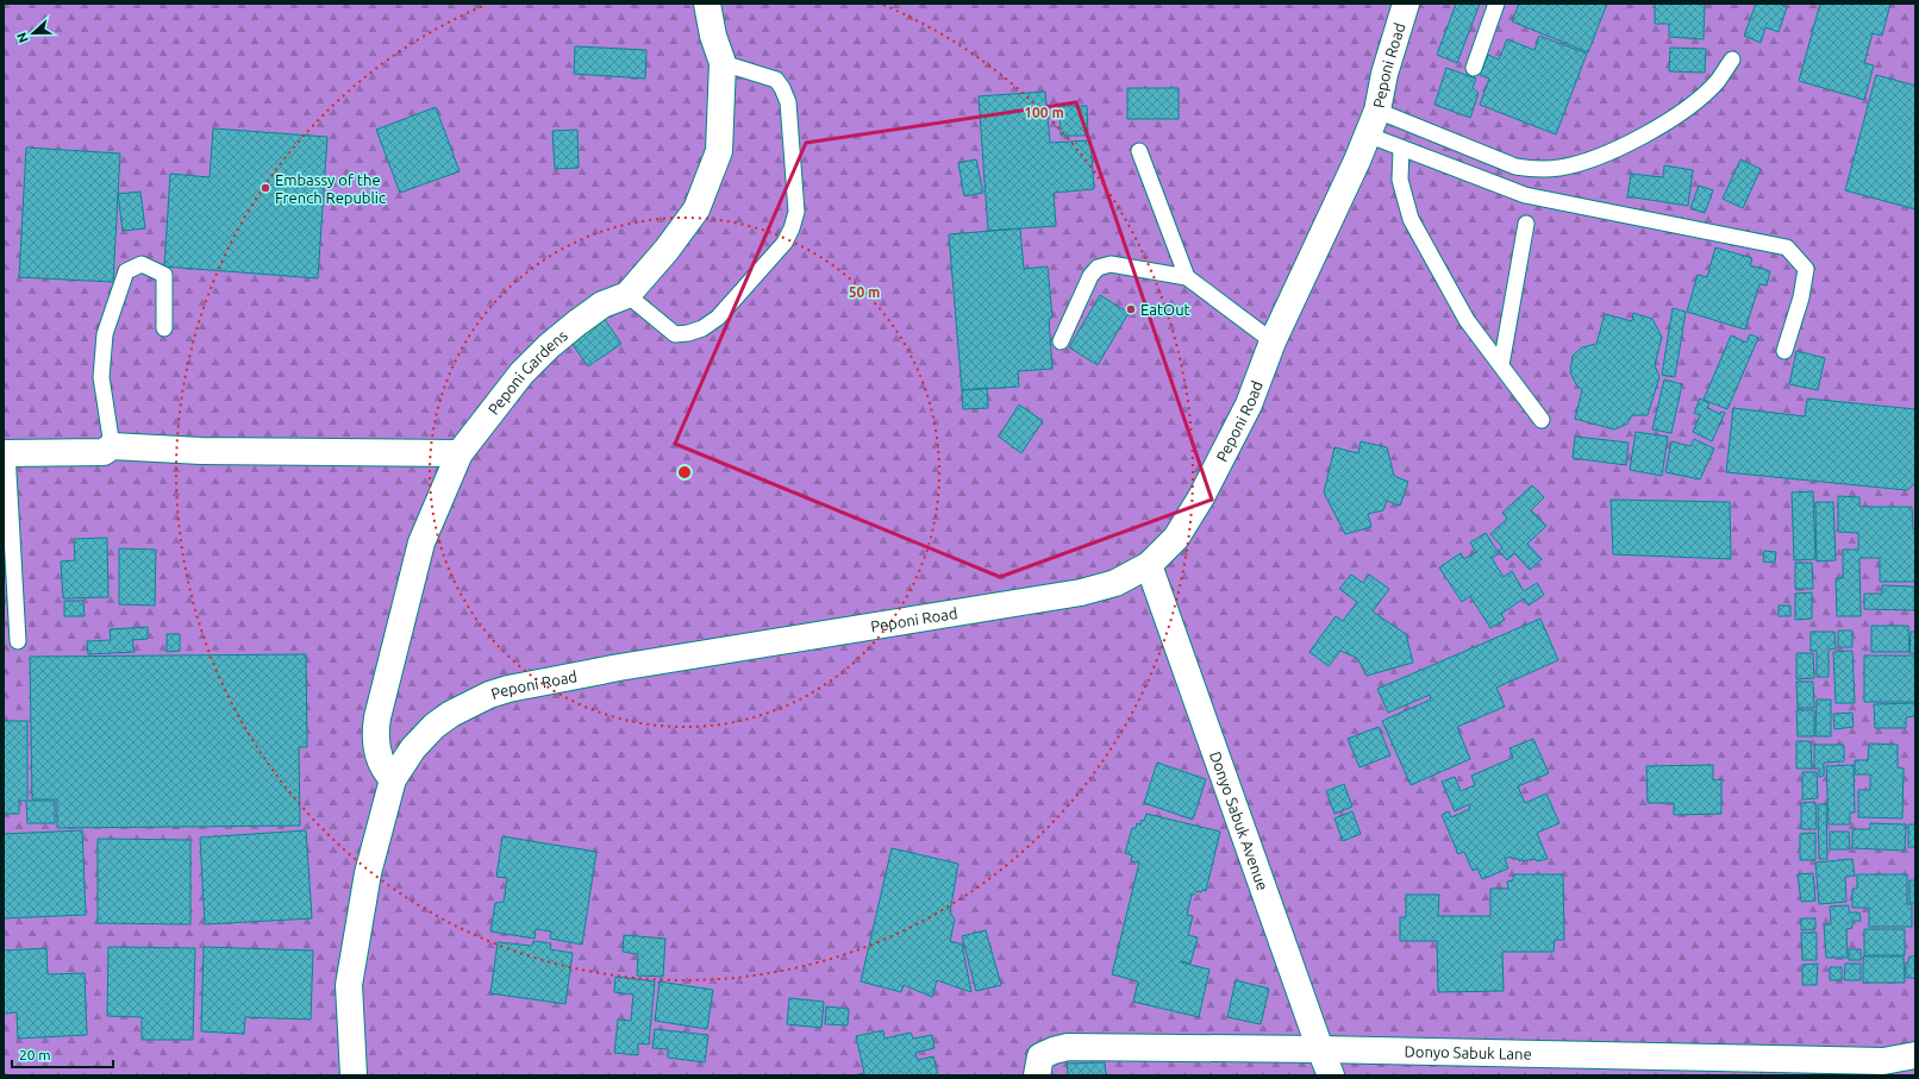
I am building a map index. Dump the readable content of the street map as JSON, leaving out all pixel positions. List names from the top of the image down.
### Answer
{
  "streets": {
    "street": [
      "Peponi Road",
      "Peponi Gardens",
      "Donyo Sabuk Avenue",
      "Donyo Sabuk Lane"
    ]
  },
  "crossings": [
    ["Peponi Road", "Peponi Gardens"],
    ["Peponi Road", "Donyo Sabuk Avenue"],
    ["Donyo Sabuk Avenue", "Donyo Sabuk Lane"]
  ],
  "places": ["Embassy of the French Republic", "EatOut"],
  "scale_bar": "20 m",
  "north": "left",
  "rings": ["100 m", "50 m"]
}
